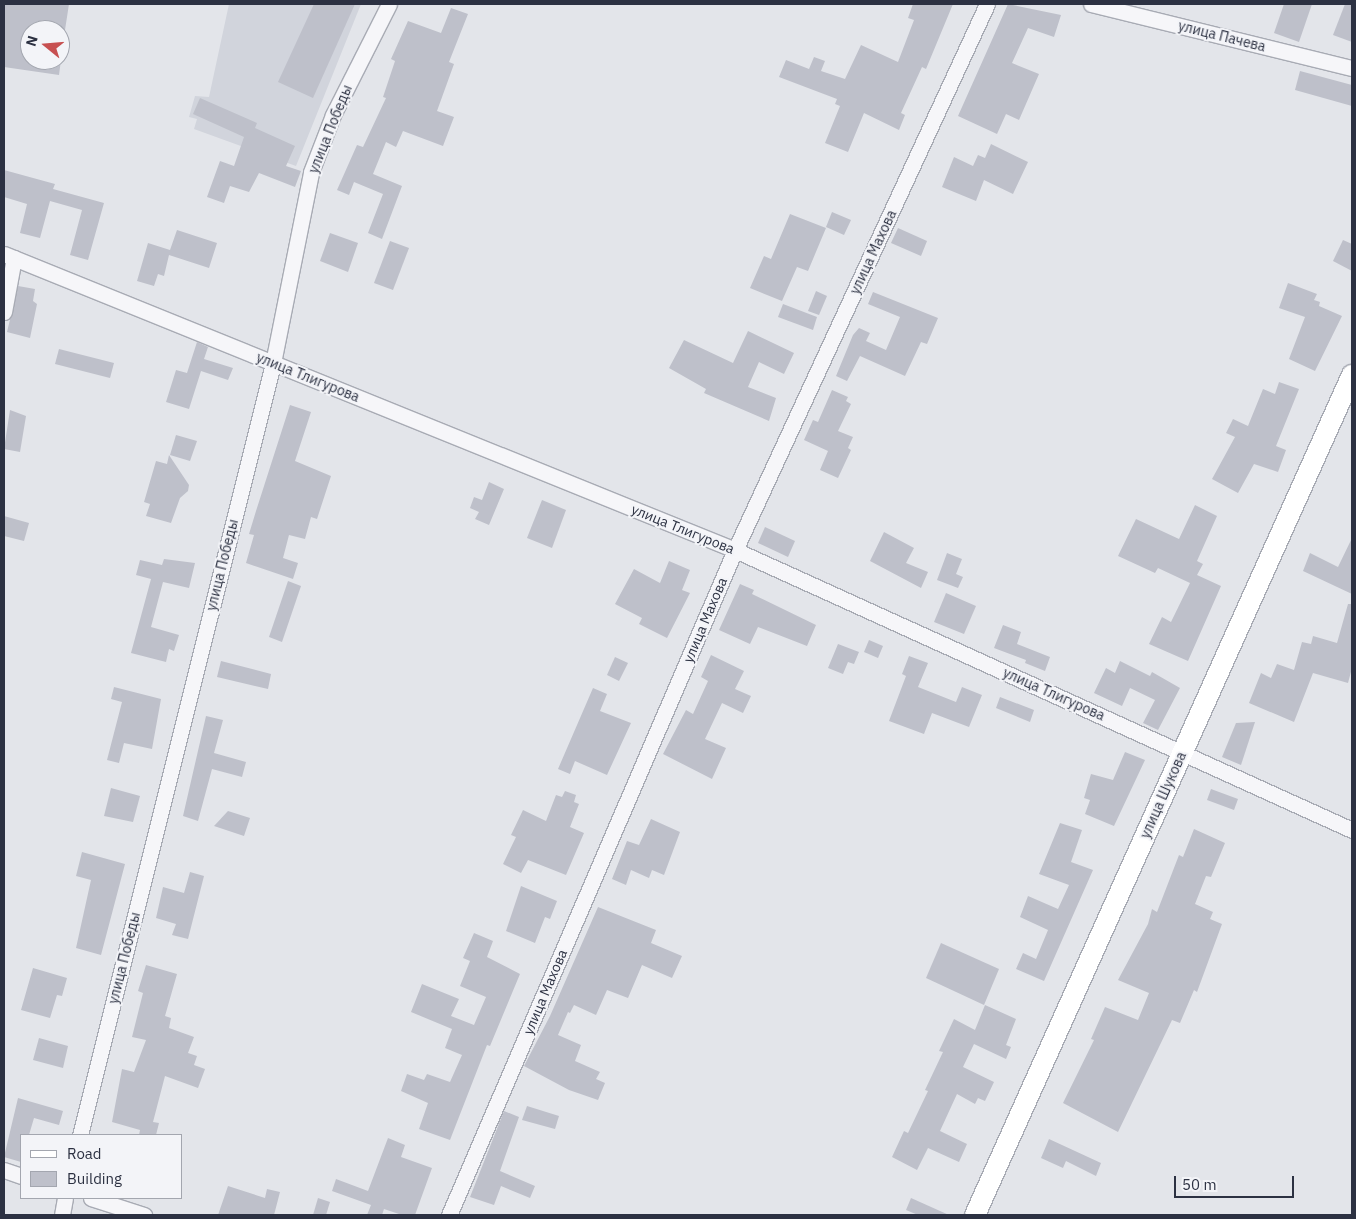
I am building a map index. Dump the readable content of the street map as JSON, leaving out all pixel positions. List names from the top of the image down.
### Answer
{
  "streets": {
    "main road": ["улица Шукова"],
    "street": [
      "улица Пачева",
      "улица Победы",
      "улица Махова",
      "улица Тлигурова"
    ]
  },
  "crossings": [
    ["улица Победы", "улица Тлигурова"],
    ["улица Махова", "улица Тлигурова"],
    ["улица Тлигурова", "улица Шукова"]
  ],
  "legend": ["Road", "Building"],
  "scale_bar": "50 m",
  "north": "left"
}
